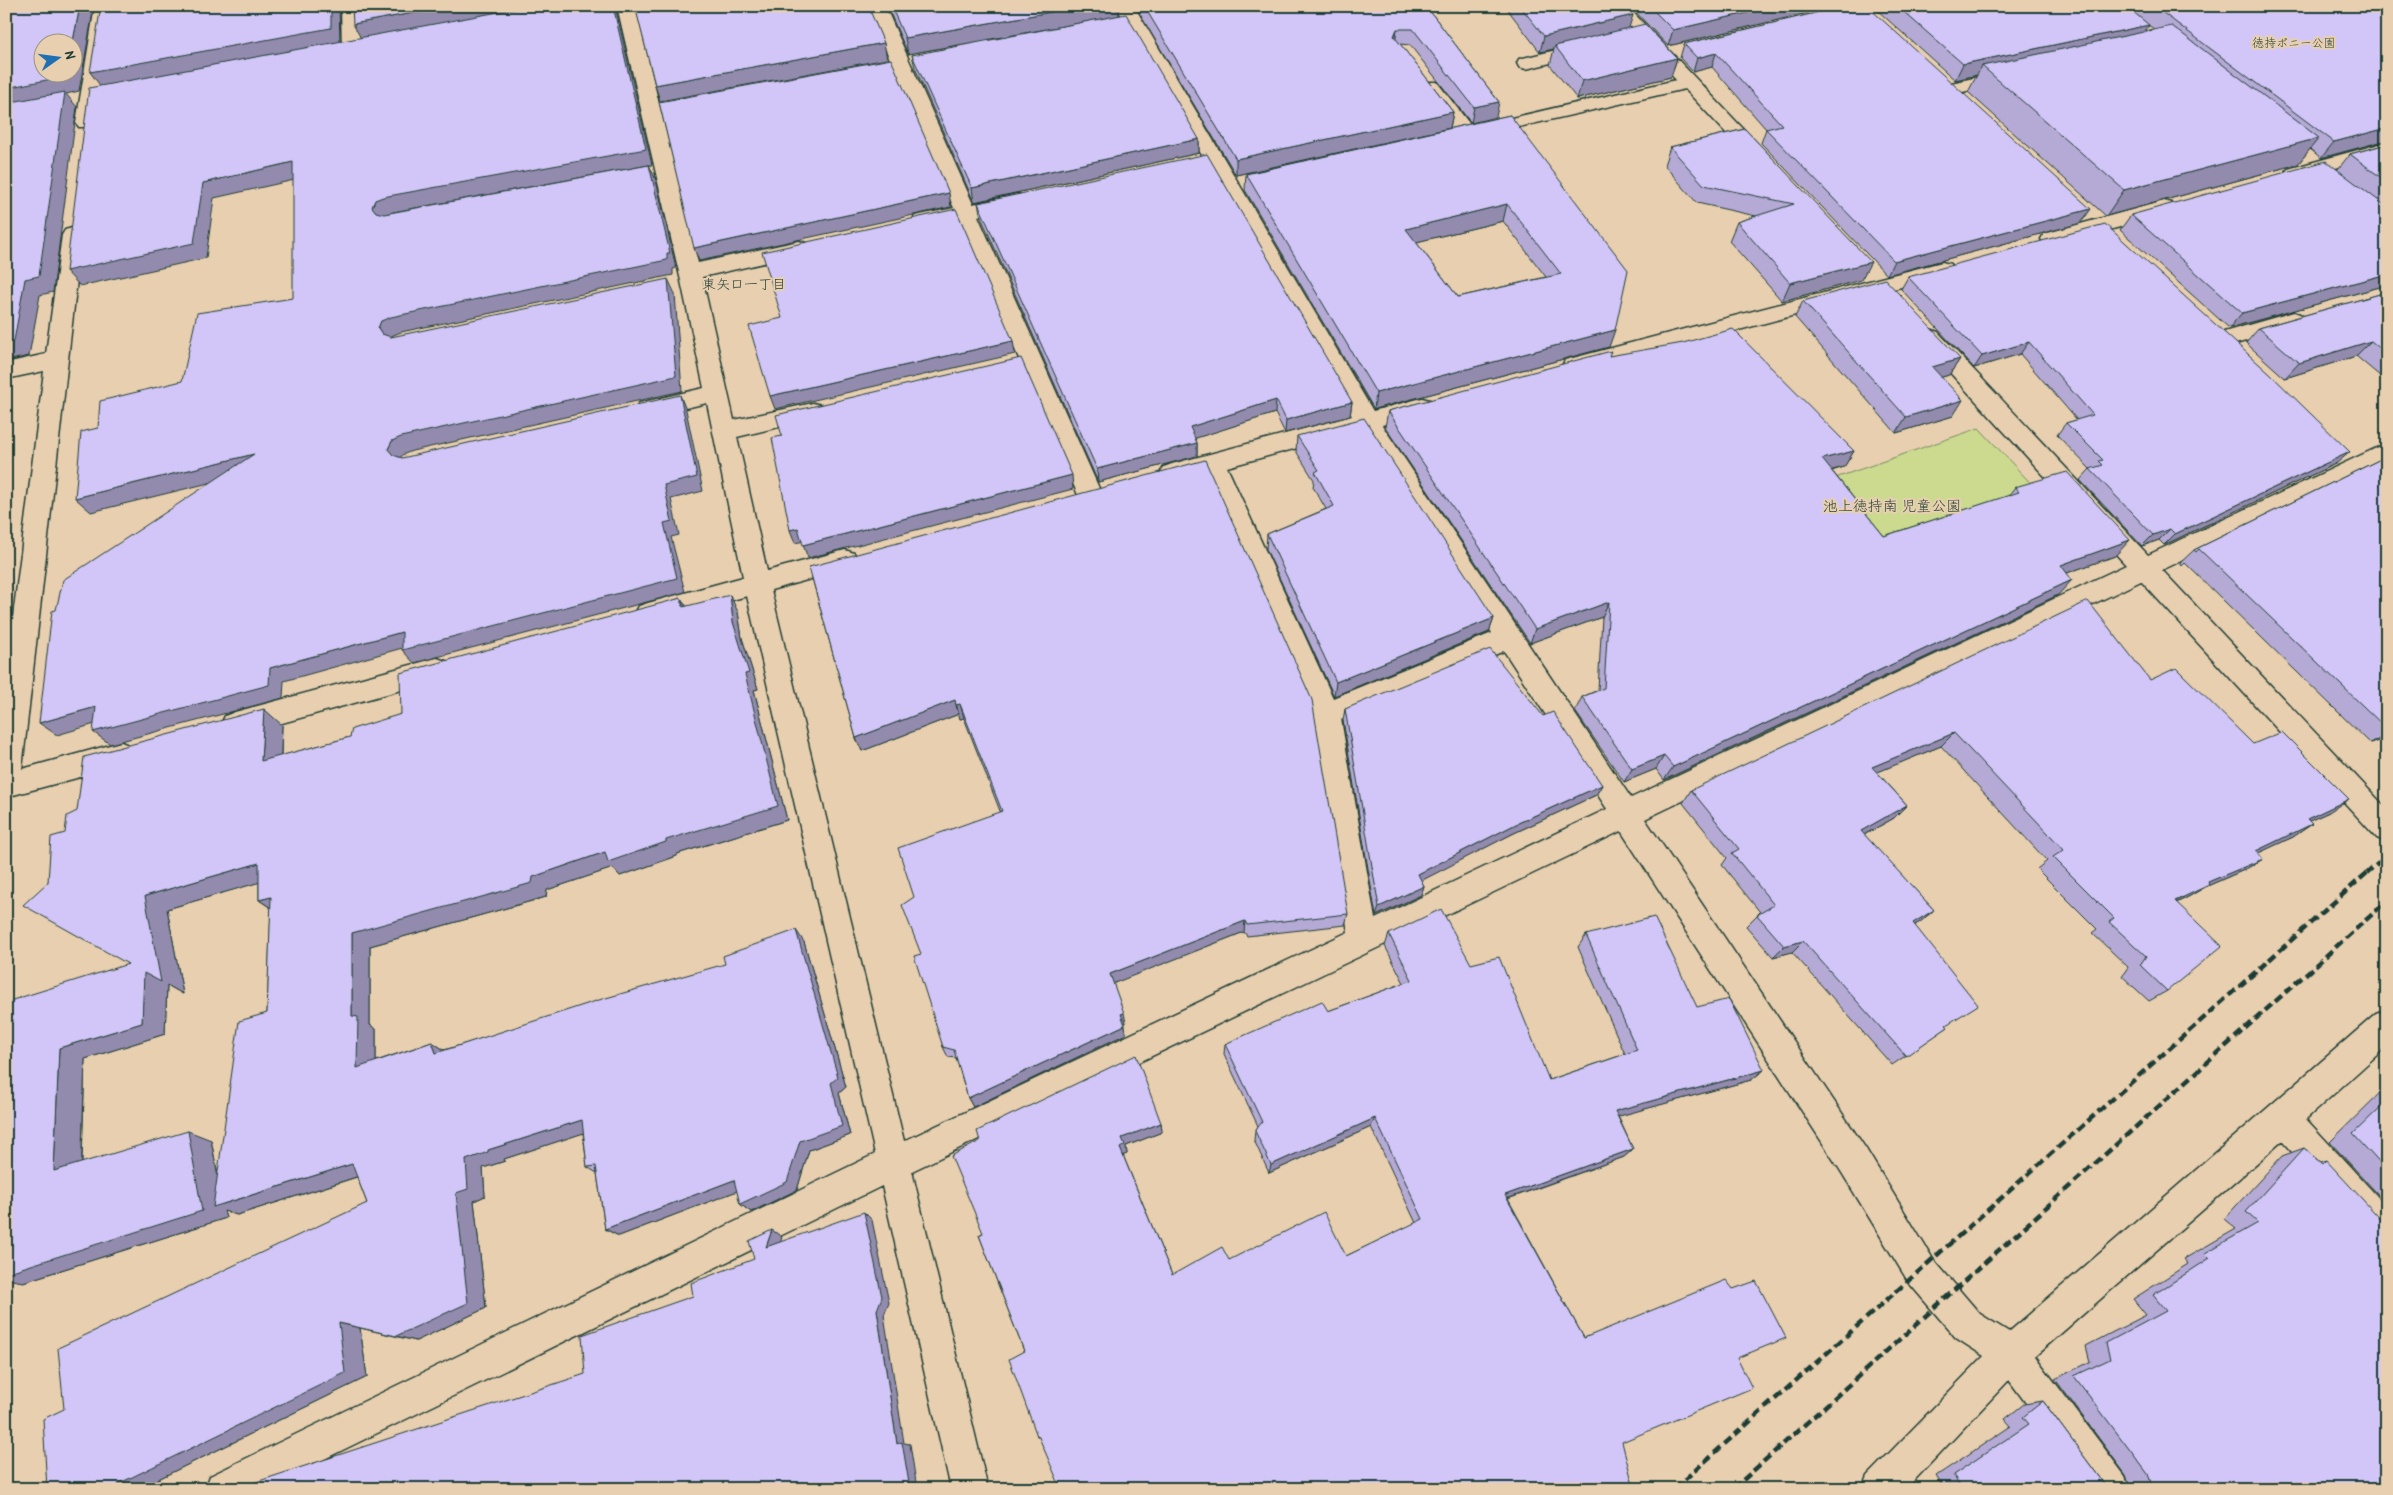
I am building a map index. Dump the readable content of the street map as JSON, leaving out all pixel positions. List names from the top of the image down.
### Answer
{
  "districts": ["東矢口一丁目"],
  "parks": ["徳持ポニー公園", "池上徳持南 児童公園"],
  "north": "right"
}
